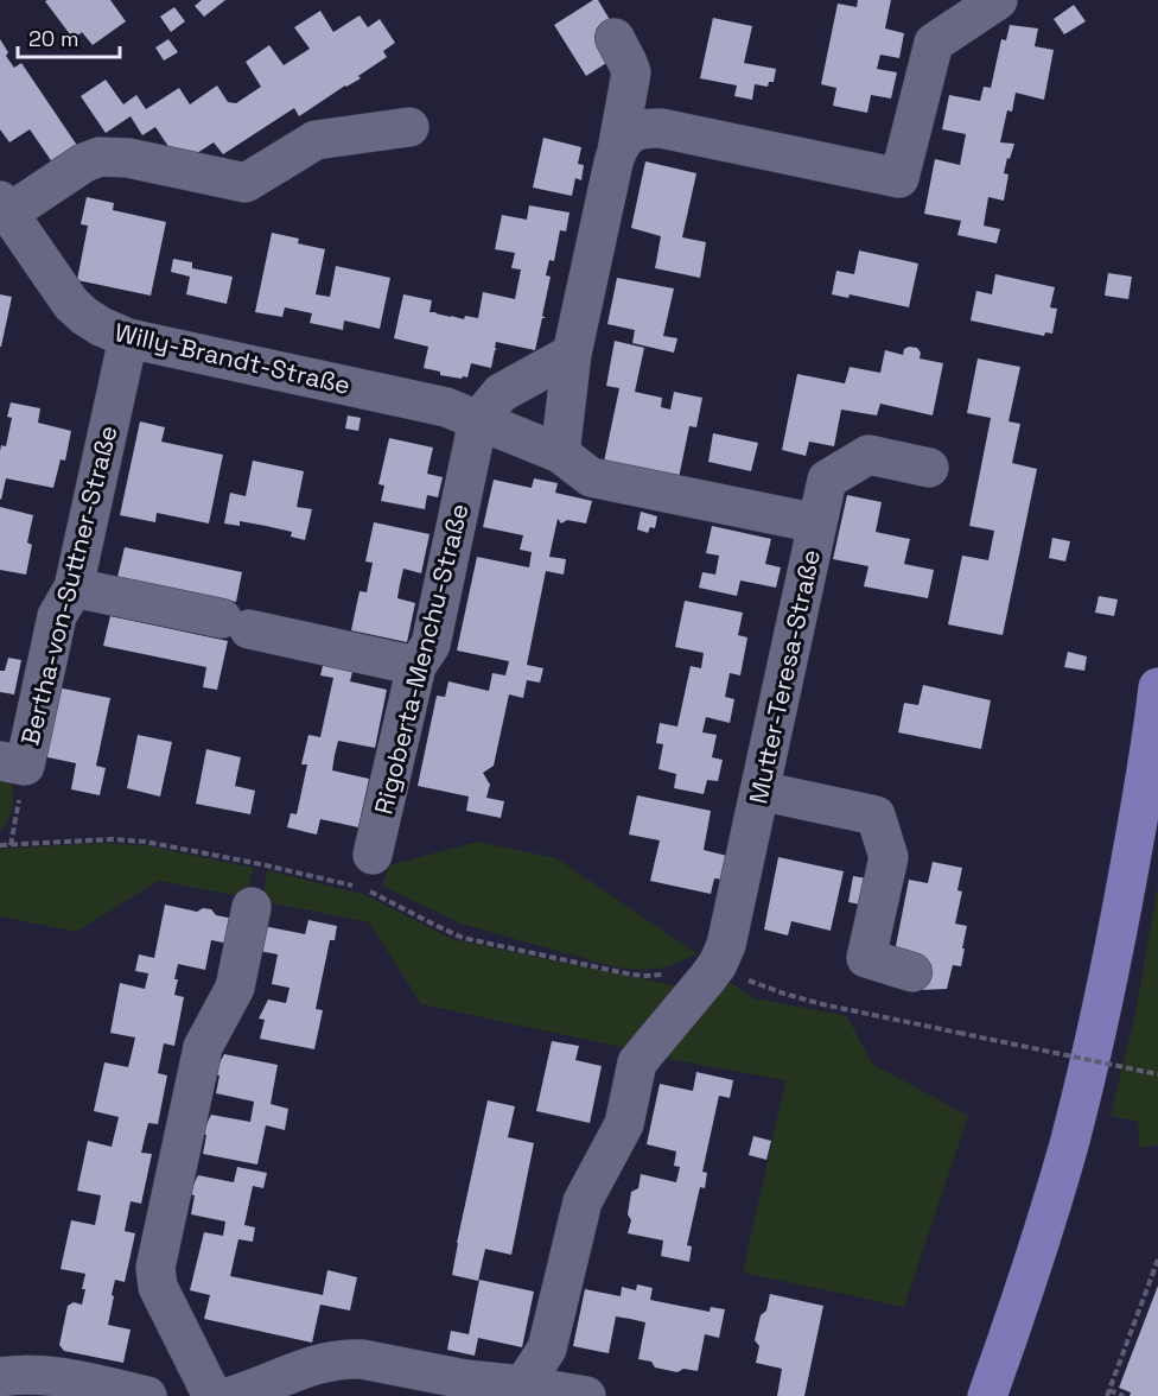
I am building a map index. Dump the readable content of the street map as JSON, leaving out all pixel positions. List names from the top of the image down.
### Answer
{
  "streets": {
    "street": [
      "Willy-Brandt-Straße",
      "Bertha-von-Suttner-Straße",
      "Rigoberta-Menchu-Straße",
      "Mutter-Teresa-Straße"
    ]
  },
  "crossings": [
    ["Willy-Brandt-Straße", "Bertha-von-Suttner-Straße"],
    ["Willy-Brandt-Straße", "Rigoberta-Menchu-Straße"],
    ["Willy-Brandt-Straße", "Mutter-Teresa-Straße"]
  ],
  "scale_bar": "20 m"
}
